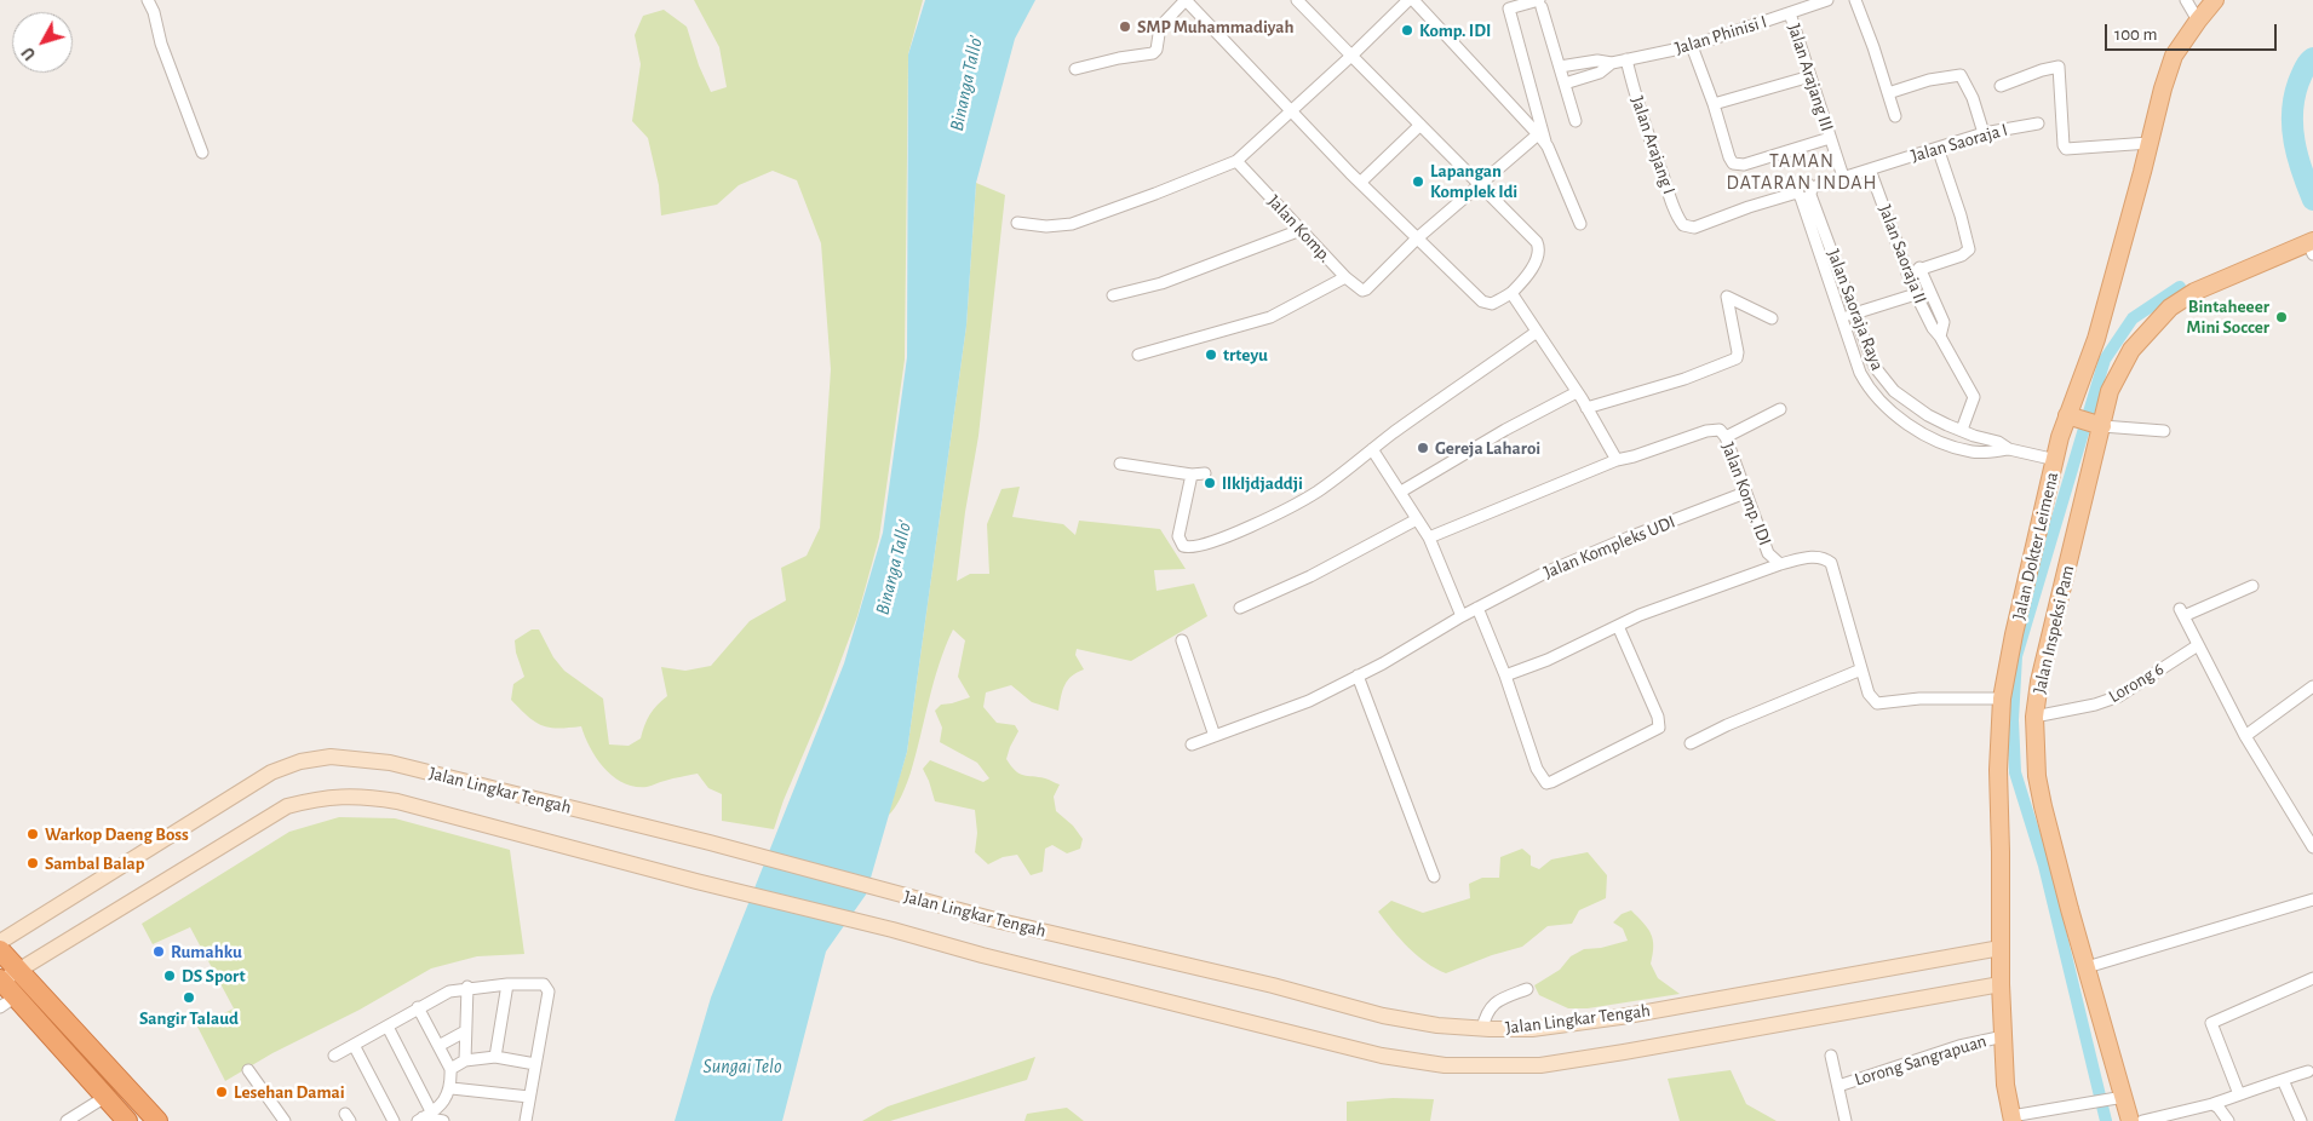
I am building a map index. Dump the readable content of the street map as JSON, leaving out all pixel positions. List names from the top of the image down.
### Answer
{
  "streets": {
    "main road": ["Jalan Dokter Leimena", "Jalan Inspeksi Pam", "Jalan Lingkar Tengah"],
    "street": [
      "Jalan Phinisi I",
      "Jalan Arajang III",
      "Jalan Saoraja I",
      "Jalan Arajang I",
      "Jalan Komp.",
      "Jalan Saoraja II",
      "Jalan Saoraja Raya",
      "Jalan Komp. IDI",
      "Jalan Kompleks UDI",
      "Lorong 6",
      "Lorong Sangrapuan"
    ]
  },
  "crossings": [
    ["Jalan Phinisi I", "Jalan Arajang III"],
    ["Jalan Phinisi I", "Jalan Arajang I"],
    ["Jalan Arajang III", "Jalan Saoraja I"],
    ["Jalan Saoraja I", "Jalan Arajang I"],
    ["Jalan Saoraja I", "Jalan Saoraja II"],
    ["Jalan Saoraja I", "Jalan Saoraja Raya"],
    ["Jalan Saoraja II", "Jalan Saoraja Raya"],
    ["Jalan Saoraja Raya", "Jalan Dokter Leimena"],
    ["Jalan Komp. IDI", "Jalan Dokter Leimena"],
    ["Jalan Komp. IDI", "Jalan Kompleks UDI"],
    ["Jalan Dokter Leimena", "Jalan Lingkar Tengah"],
    ["Jalan Dokter Leimena", "Lorong Sangrapuan"],
    ["Jalan Inspeksi Pam", "Lorong 6"]
  ],
  "districts": ["TAMAN DATARAN INDAH"],
  "water": ["Binanga Tallo'", "Sungai Telo"],
  "places": [
    "SMP Muhammadiyah",
    "Komp. IDI",
    "Lapangan Komplek Idi",
    "Bintaheeer Mini Soccer",
    "trteyu",
    "Gereja Laharoi",
    "llkljdjaddji",
    "Warkop Daeng Boss",
    "Sambal Balap",
    "Rumahku",
    "DS Sport",
    "Sangir Talaud",
    "Lesehan Damai"
  ],
  "scale_bar": "100 m",
  "north": "bottom left"
}
